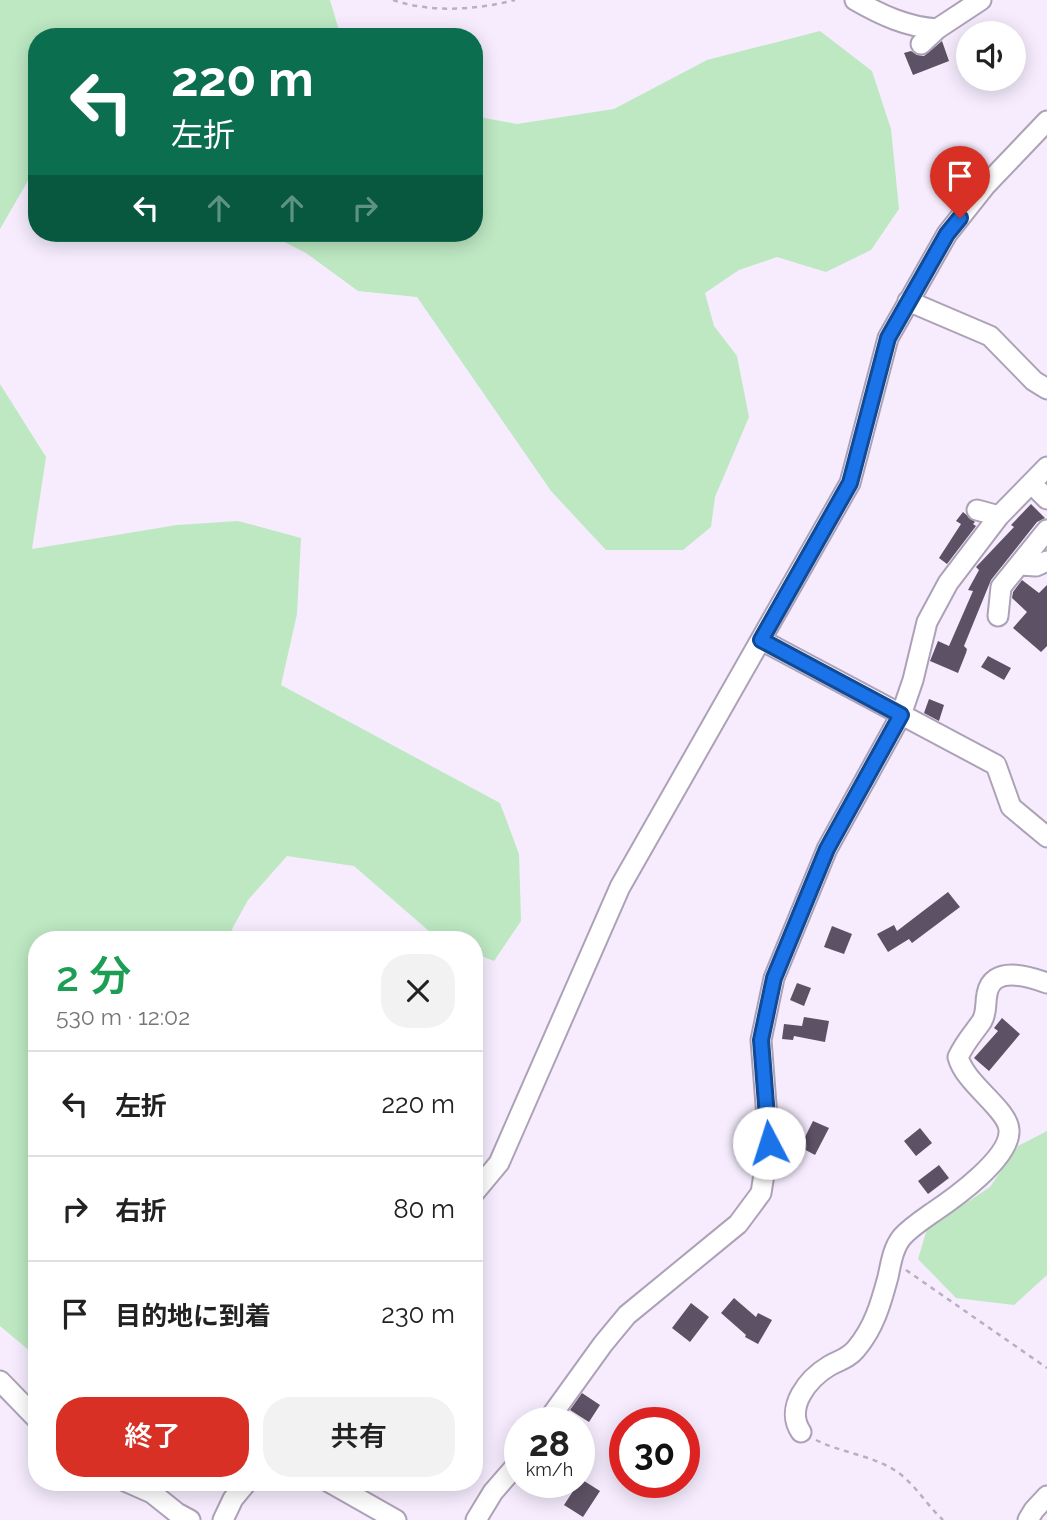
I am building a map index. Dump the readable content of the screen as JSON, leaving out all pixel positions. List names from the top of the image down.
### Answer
{
  "page": {
    "turn": ["220 m", "左折"],
    "heading": ["2 分", "530 m · 12:02"],
    "list": [
      {
        "name": "左折",
        "value": "220 m"
      },
      {
        "name": "右折",
        "value": "80 m"
      },
      {
        "name": "目的地に到着",
        "value": "230 m"
      }
    ],
    "buttons": ["終了", "共有"],
    "speed": "28 km/h",
    "limit": "30"
  }
}
